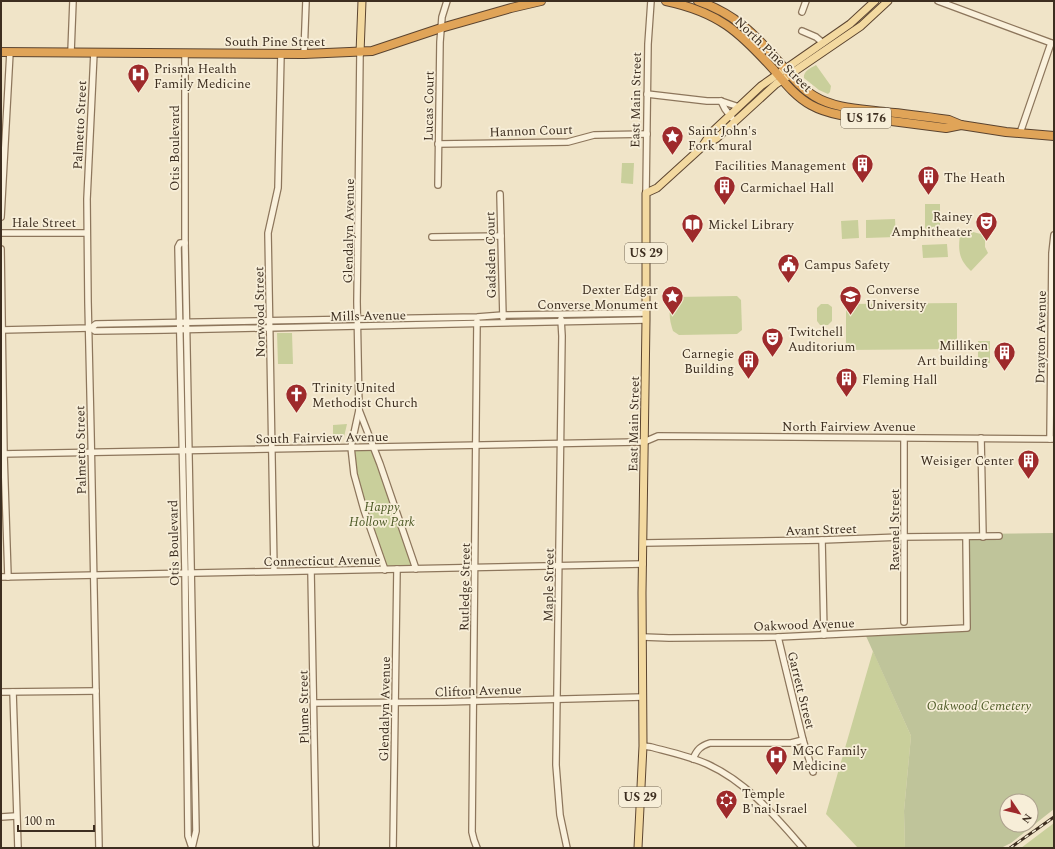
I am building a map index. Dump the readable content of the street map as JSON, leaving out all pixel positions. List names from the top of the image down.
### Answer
{
  "streets": {
    "highway": ["South Pine Street", "North Pine Street", "US 176"],
    "main road": ["East Main Street", "US 29"],
    "street": [
      "Lucas Court",
      "Palmetto Street",
      "Hannon Court",
      "Otis Boulevard",
      "Hale Street",
      "Glendalyn Avenue",
      "Gadsden Court",
      "Norwood Street",
      "Mills Avenue",
      "Drayton Avenue",
      "North Fairview Avenue",
      "South Fairview Avenue",
      "Avant Street",
      "Ravenel Street",
      "Connecticut Avenue",
      "Maple Street",
      "Rutledge Street",
      "Oakwood Avenue",
      "Clifton Avenue",
      "Garrett Street",
      "Plume Street"
    ]
  },
  "crossings": [
    ["South Pine Street", "Lucas Court"],
    ["South Pine Street", "Palmetto Street"],
    ["South Pine Street", "Otis Boulevard"],
    ["South Pine Street", "Glendalyn Avenue"],
    ["South Pine Street", "Norwood Street"],
    ["East Main Street", "Hannon Court"],
    ["East Main Street", "Mills Avenue"],
    ["East Main Street", "North Fairview Avenue"],
    ["East Main Street", "South Fairview Avenue"],
    ["East Main Street", "Avant Street"],
    ["East Main Street", "Connecticut Avenue"],
    ["East Main Street", "Oakwood Avenue"],
    ["East Main Street", "Clifton Avenue"],
    ["Lucas Court", "Hannon Court"],
    ["Palmetto Street", "Hale Street"],
    ["Palmetto Street", "Mills Avenue"],
    ["Palmetto Street", "South Fairview Avenue"],
    ["Palmetto Street", "Connecticut Avenue"],
    ["Otis Boulevard", "Mills Avenue"],
    ["Otis Boulevard", "South Fairview Avenue"],
    ["Otis Boulevard", "Connecticut Avenue"],
    ["Glendalyn Avenue", "Mills Avenue"],
    ["Glendalyn Avenue", "South Fairview Avenue"],
    ["Glendalyn Avenue", "Connecticut Avenue"],
    ["Glendalyn Avenue", "Clifton Avenue"],
    ["Gadsden Court", "Mills Avenue"],
    ["Norwood Street", "Mills Avenue"],
    ["Norwood Street", "South Fairview Avenue"],
    ["Norwood Street", "Connecticut Avenue"],
    ["Mills Avenue", "Maple Street"],
    ["Mills Avenue", "Rutledge Street"],
    ["Drayton Avenue", "North Fairview Avenue"],
    ["North Fairview Avenue", "South Fairview Avenue"],
    ["North Fairview Avenue", "Ravenel Street"],
    ["South Fairview Avenue", "Maple Street"],
    ["South Fairview Avenue", "Rutledge Street"],
    ["Avant Street", "Ravenel Street"],
    ["Avant Street", "Oakwood Avenue"],
    ["Connecticut Avenue", "Maple Street"],
    ["Connecticut Avenue", "Rutledge Street"],
    ["Connecticut Avenue", "Plume Street"],
    ["Maple Street", "Clifton Avenue"],
    ["Rutledge Street", "Clifton Avenue"],
    ["Oakwood Avenue", "Garrett Street"],
    ["Clifton Avenue", "Plume Street"]
  ],
  "parks": ["Happy Hollow Park", "Oakwood Cemetery"],
  "places": {
    "hospital": ["Prisma Health Family Medicine", "MGC Family Medicine"],
    "place": ["Saint John's Fork mural", "Dexter Edgar Converse Monument"],
    "building": [
      "Facilities Management",
      "The Heath",
      "Carmichael Hall",
      "Milliken Art building",
      "Carnegie Building",
      "Fleming Hall",
      "Weisiger Center"
    ],
    "theatre": ["Rainey Amphitheater", "Twitchell Auditorium"],
    "library": ["Mickel Library"],
    "public building": ["Campus Safety"],
    "school or university": ["Converse University"],
    "church": ["Trinity United Methodist Church"],
    "synagogue": ["Temple B'nai Israel"]
  },
  "scale_bar": "100 m",
  "north": "bottom right"
}
